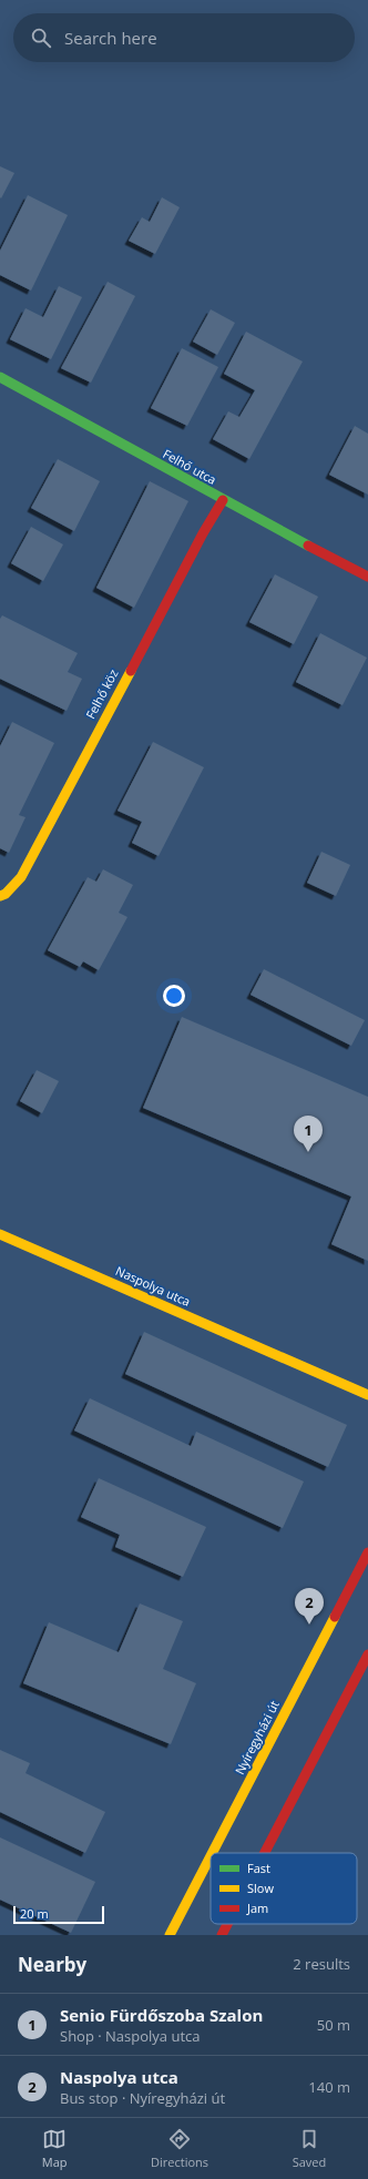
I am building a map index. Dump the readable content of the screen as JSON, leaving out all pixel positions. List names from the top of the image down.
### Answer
{
  "streets": {
    "street": [
      "Felhő utca",
      "Felhő köz",
      "Naspolya utca",
      "Nyíregyházi út"
    ]
  },
  "crossings": [
    ["Felhő utca", "Felhő köz"]
  ],
  "legend": ["Fast", "Slow", "Jam"],
  "scale_bar": "20 m",
  "page": {
    "search": "Search here",
    "pins": ["1", "2"],
    "scale": "20 m",
    "heading": ["Nearby", "2 results"],
    "list": [
      {
        "mark": "1",
        "name": "Senio Fürdőszoba Szalon",
        "note": "Shop · Naspolya utca",
        "value": "50 m"
      },
      {
        "mark": "2",
        "name": "Naspolya utca",
        "note": "Bus stop · Nyíregyházi út",
        "value": "140 m"
      }
    ],
    "nav": ["Map", "Directions", "Saved"]
  }
}
